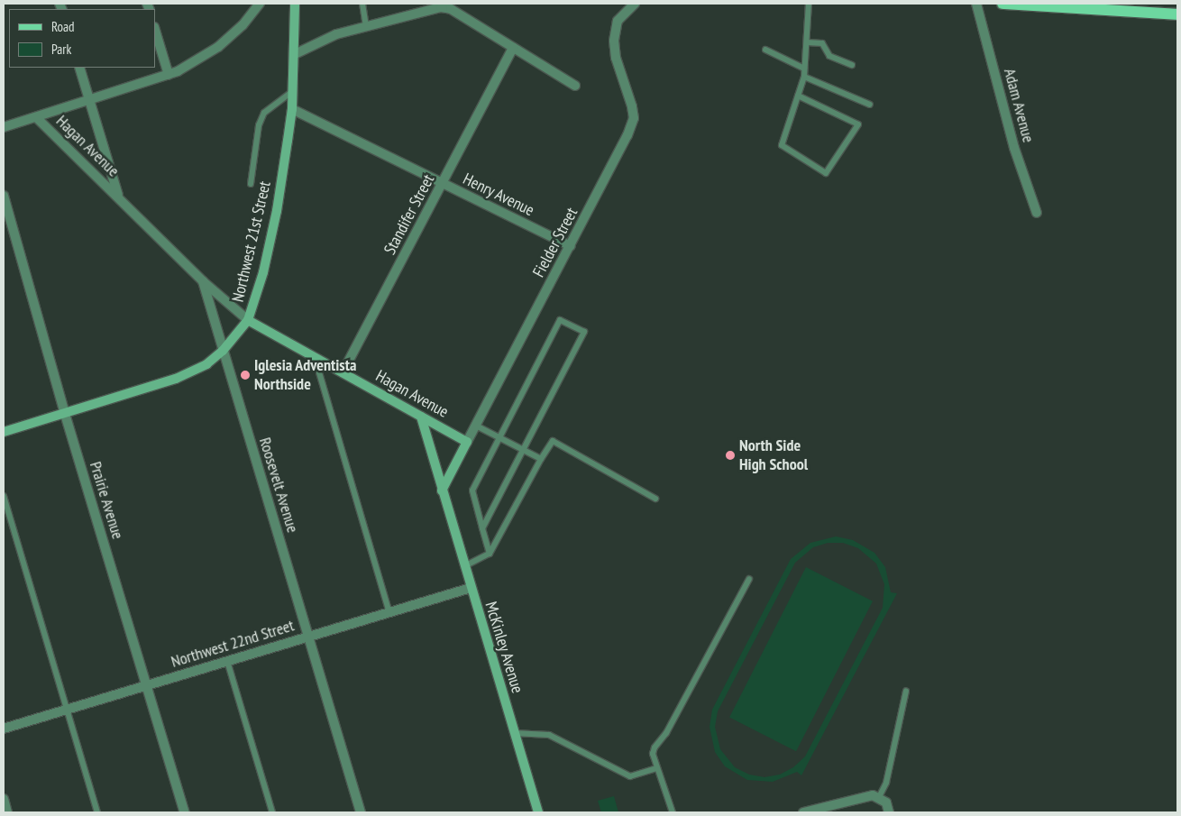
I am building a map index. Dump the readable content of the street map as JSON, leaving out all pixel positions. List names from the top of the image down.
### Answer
{
  "streets": {
    "street": [
      "Adam Avenue",
      "Hagan Avenue",
      "Henry Avenue",
      "Standifer Street",
      "Northwest 21st Street",
      "Fielder Street",
      "Roosevelt Avenue",
      "Prairie Avenue",
      "Northwest 22nd Street",
      "McKinley Avenue"
    ]
  },
  "crossings": [
    ["Hagan Avenue", "Standifer Street"],
    ["Hagan Avenue", "Northwest 21st Street"],
    ["Hagan Avenue", "Fielder Street"],
    ["Hagan Avenue", "Roosevelt Avenue"],
    ["Hagan Avenue", "McKinley Avenue"],
    ["Henry Avenue", "Standifer Street"],
    ["Henry Avenue", "Northwest 21st Street"],
    ["Henry Avenue", "Fielder Street"],
    ["Northwest 21st Street", "Roosevelt Avenue"],
    ["Northwest 21st Street", "Prairie Avenue"],
    ["Fielder Street", "McKinley Avenue"],
    ["Roosevelt Avenue", "Northwest 22nd Street"],
    ["Prairie Avenue", "Northwest 22nd Street"],
    ["Northwest 22nd Street", "McKinley Avenue"]
  ],
  "places": ["Iglesia Adventista Northside", "North Side High School"],
  "legend": ["Road", "Park"]
}
